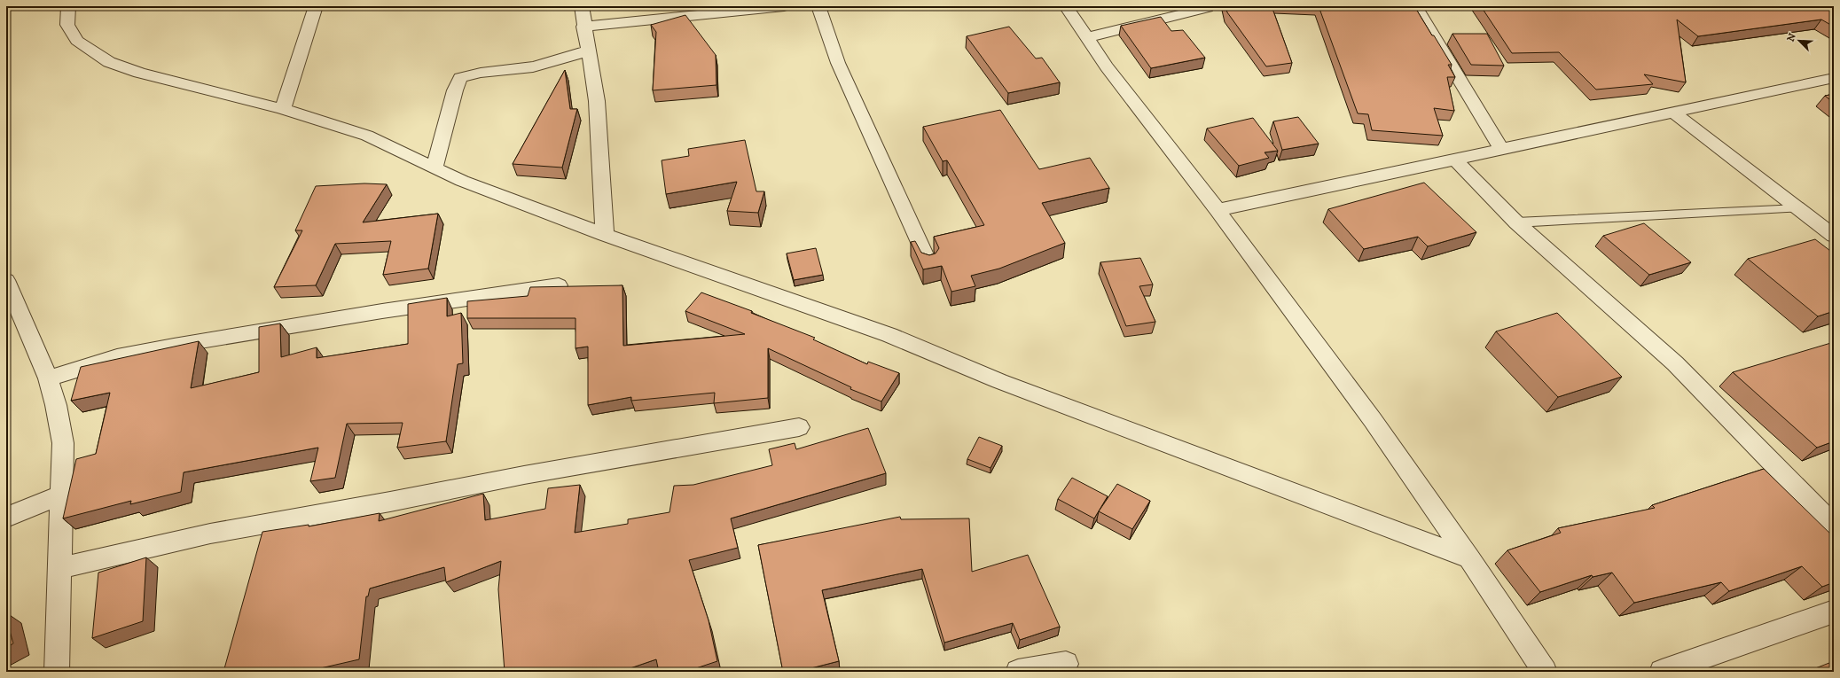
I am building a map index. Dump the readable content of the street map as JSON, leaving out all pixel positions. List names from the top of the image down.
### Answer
{
  "north": "top left"
}
